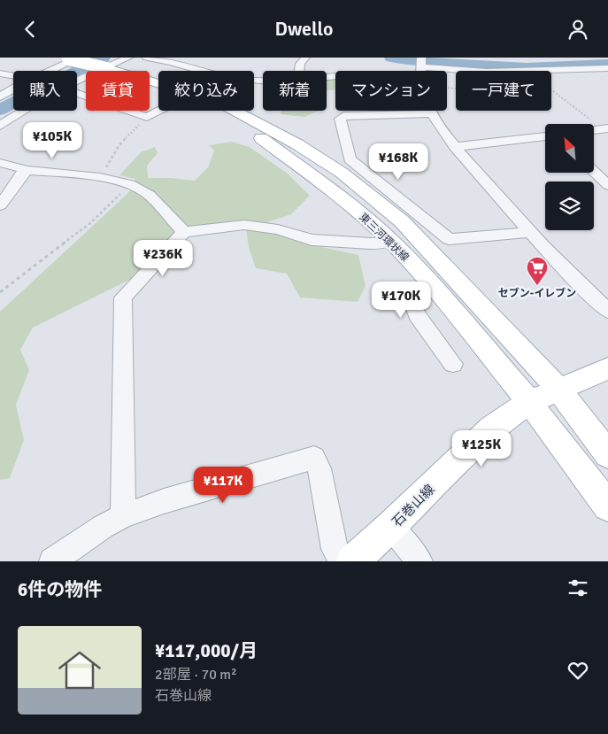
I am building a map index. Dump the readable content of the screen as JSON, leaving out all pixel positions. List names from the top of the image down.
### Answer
{
  "streets": {
    "main road": ["東三河環状線", "石巻山線"]
  },
  "crossings": [
    ["東三河環状線", "石巻山線"]
  ],
  "places": {
    "supermarket": ["セブン-イレブン"]
  },
  "north": "top left",
  "page": {
    "header": "Dwello",
    "chip": [
      "購入",
      "賃貸",
      "絞り込み",
      "新着",
      "マンション",
      "一戸建て"
    ],
    "price": [
      "¥105K",
      "¥168K",
      "¥236K",
      "¥170K",
      "¥125K",
      "¥117K"
    ],
    "heading": "6件の物件",
    "list": [
      {
        "name": "¥117,000/月",
        "note": "2部屋 · 70 m² · 石巻山線"
      }
    ]
  }
}
